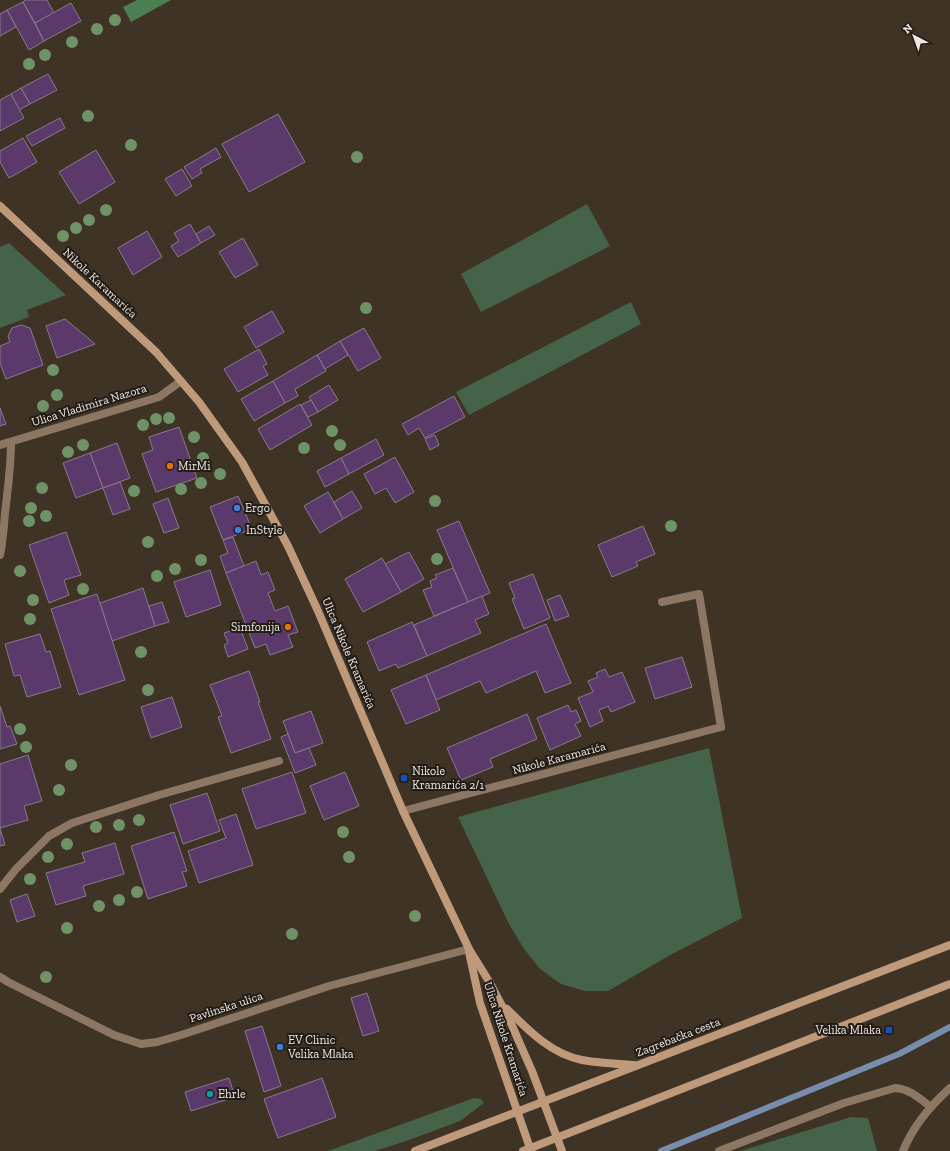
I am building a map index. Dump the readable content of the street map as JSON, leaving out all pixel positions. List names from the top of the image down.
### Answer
{
  "streets": {
    "main road": ["Nikole Karamarića", "Ulica Nikole Kramarića", "Zagrebačka cesta"],
    "street": ["Ulica Vladimira Nazora", "Pavlinska ulica"]
  },
  "crossings": [
    ["Nikole Karamarića", "Ulica Vladimira Nazora"],
    ["Nikole Karamarića", "Ulica Nikole Kramarića"],
    ["Ulica Vladimira Nazora", "Ulica Nikole Kramarića"],
    ["Ulica Nikole Kramarića", "Pavlinska ulica"],
    ["Ulica Nikole Kramarića", "Zagrebačka cesta"]
  ],
  "places": {
    "other": [
      "MirMi",
      "Ergo",
      "InStyle",
      "Simfonija",
      "EV Clinic Velika Mlaka",
      "Ehrle"
    ],
    "transit": ["Nikole Kramarića 2/1", "Velika Mlaka"]
  },
  "north": "top left"
}
